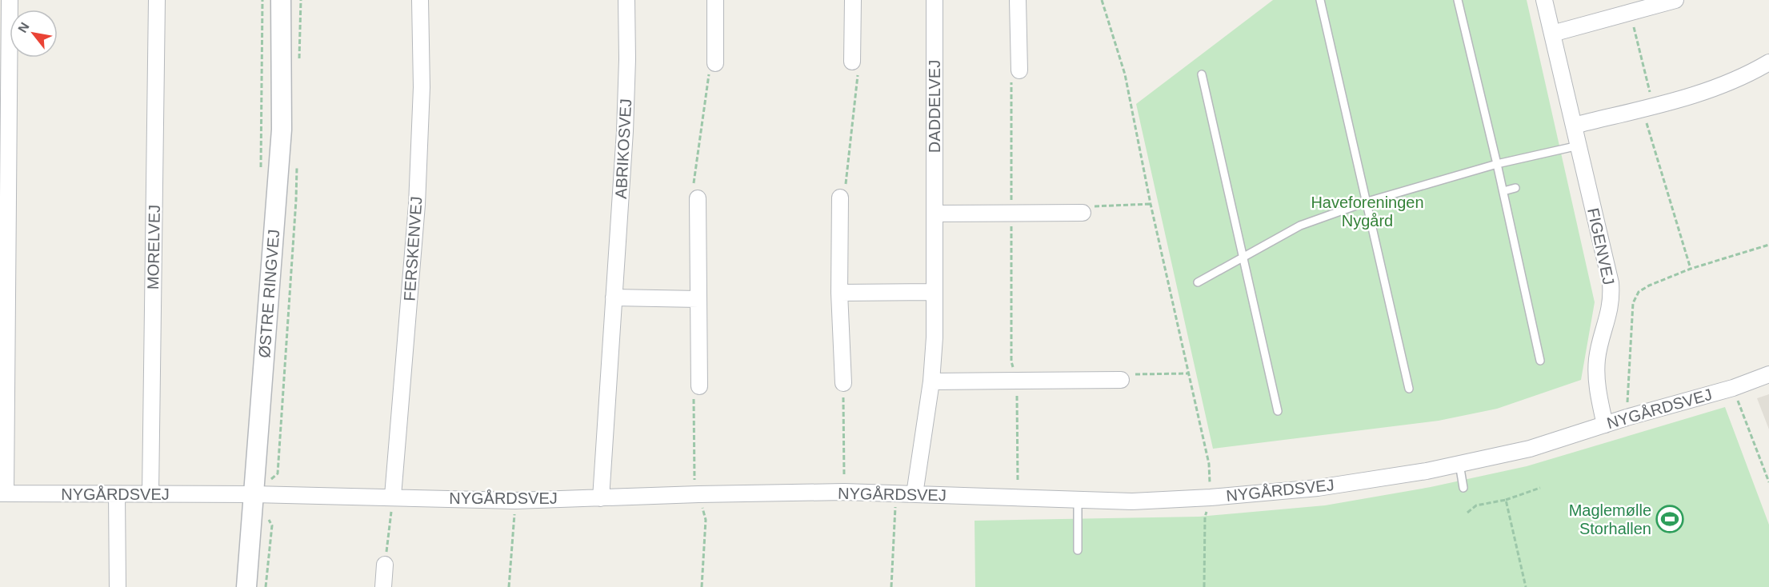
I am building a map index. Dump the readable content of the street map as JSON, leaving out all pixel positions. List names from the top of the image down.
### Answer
{
  "streets": {
    "street": [
      "DADDELVEJ",
      "ABRIKOSVEJ",
      "FIGENVEJ",
      "MORELVEJ",
      "FERSKENVEJ",
      "ØSTRE RINGVEJ",
      "NYGÅRDSVEJ"
    ]
  },
  "crossings": [
    ["DADDELVEJ", "NYGÅRDSVEJ"],
    ["ABRIKOSVEJ", "NYGÅRDSVEJ"],
    ["FIGENVEJ", "NYGÅRDSVEJ"],
    ["MORELVEJ", "NYGÅRDSVEJ"],
    ["FERSKENVEJ", "NYGÅRDSVEJ"],
    ["ØSTRE RINGVEJ", "NYGÅRDSVEJ"]
  ],
  "parks": ["Haveforeningen Nygård"],
  "places": {
    "sports": ["Maglemølle Storhallen"]
  },
  "north": "top left"
}
